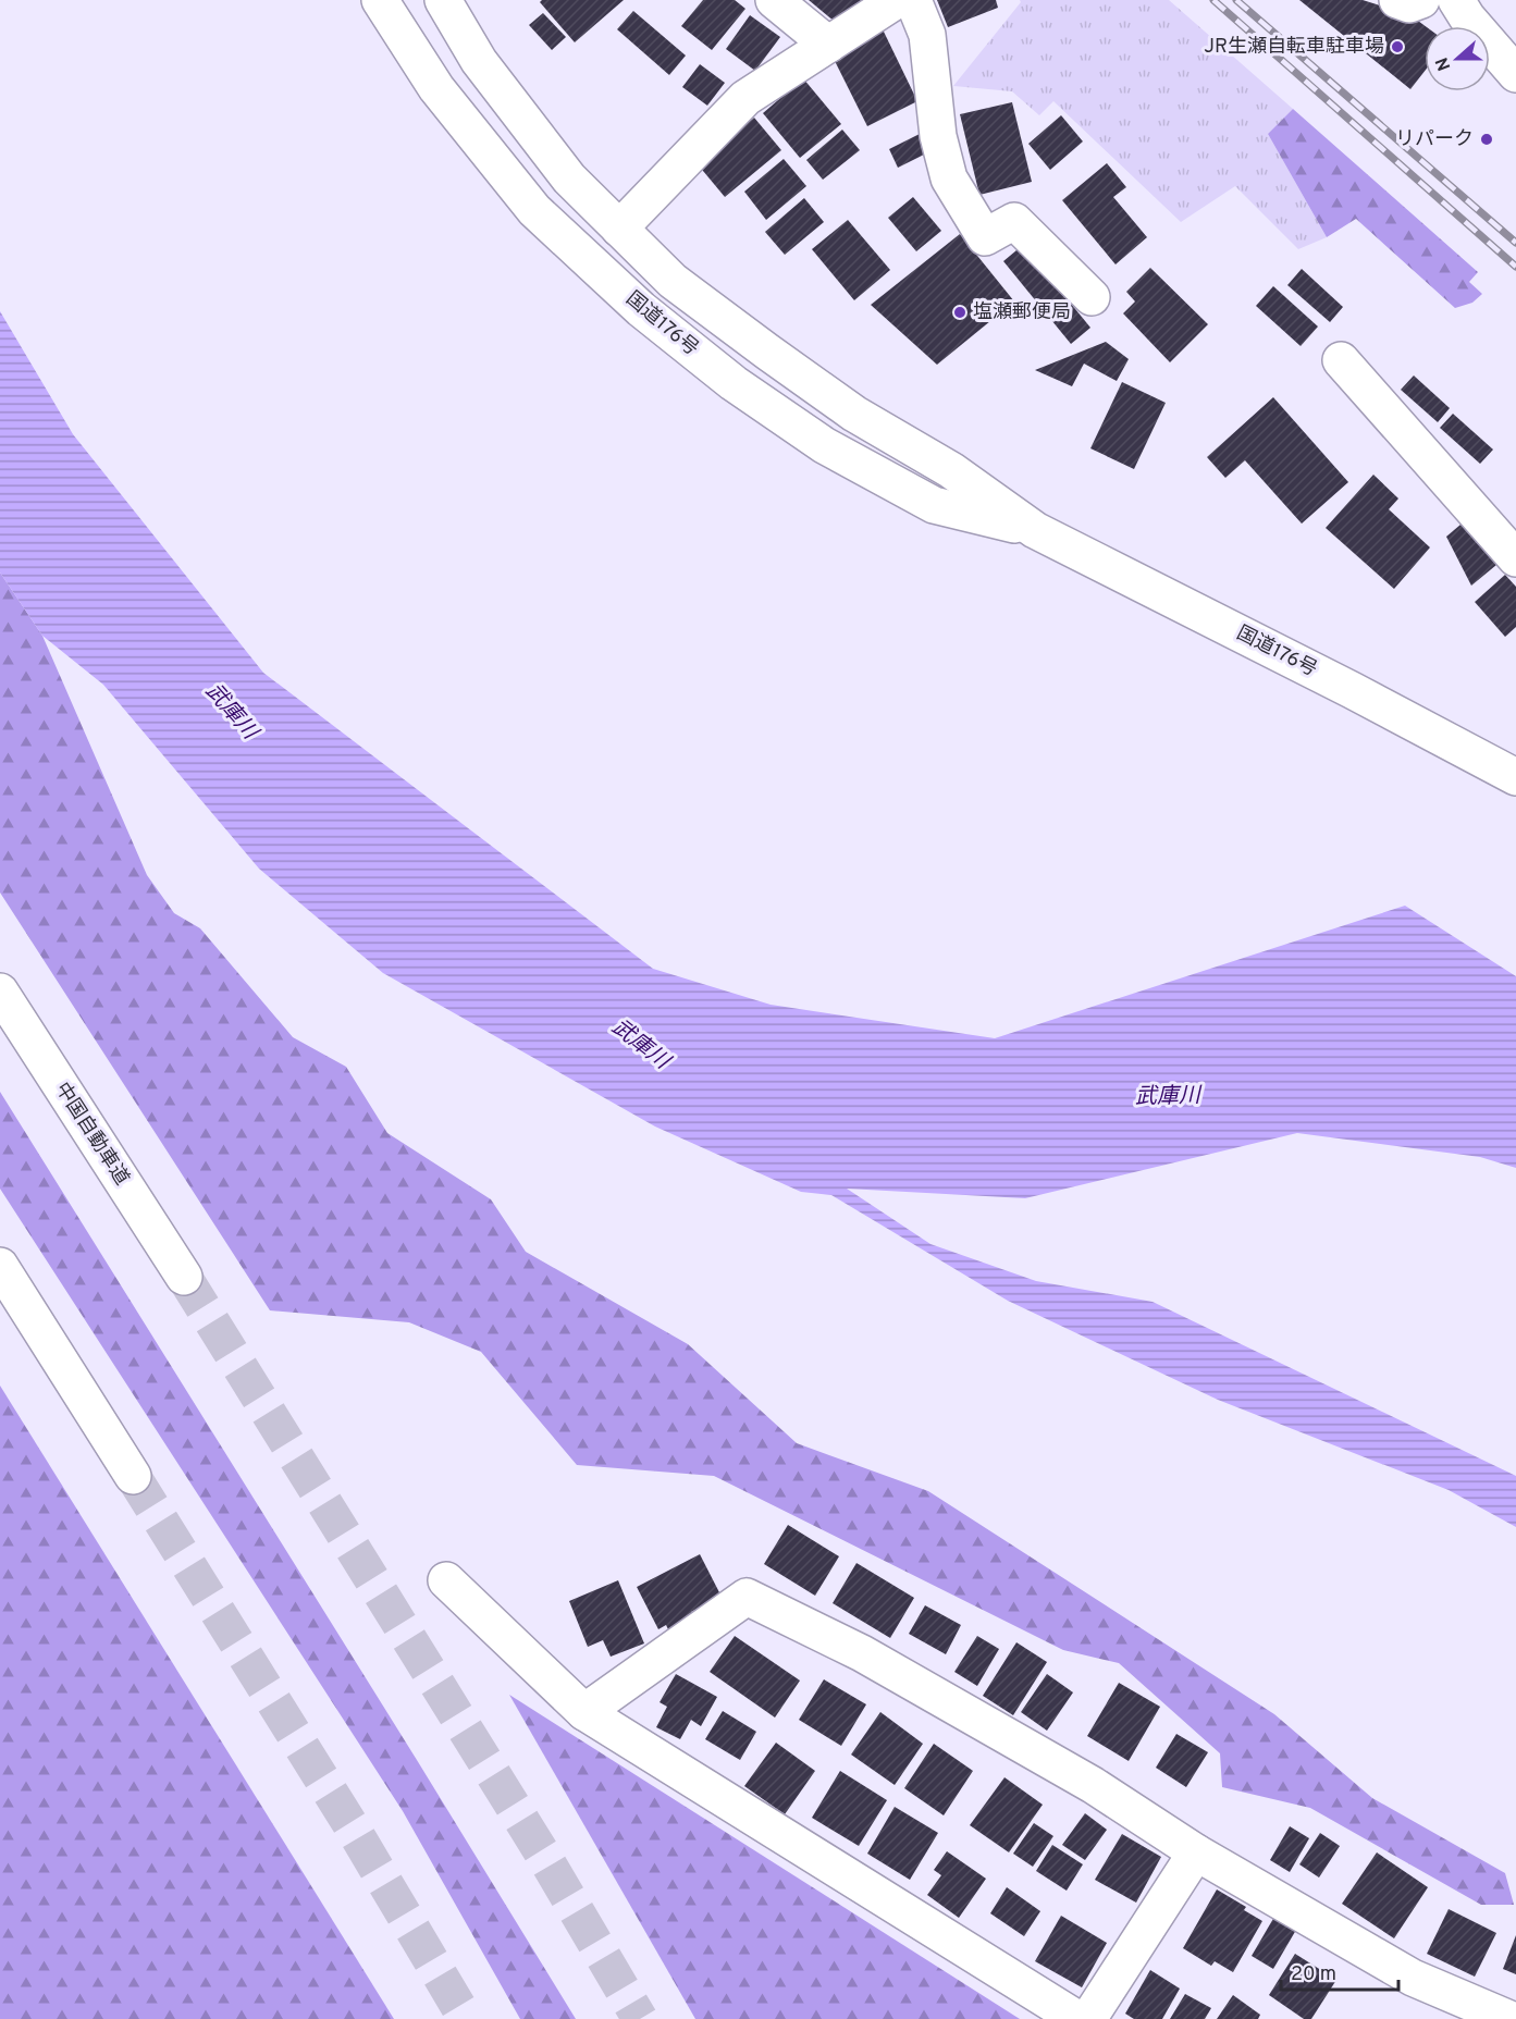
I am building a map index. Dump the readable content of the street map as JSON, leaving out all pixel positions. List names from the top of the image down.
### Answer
{
  "streets": {
    "main road": ["国道176号", "中国自動車道"]
  },
  "water": ["武庫川"],
  "places": ["JR生瀬自転車駐車場", "リパーク", "塩瀬郵便局"],
  "scale_bar": "20 m",
  "north": "left"
}
